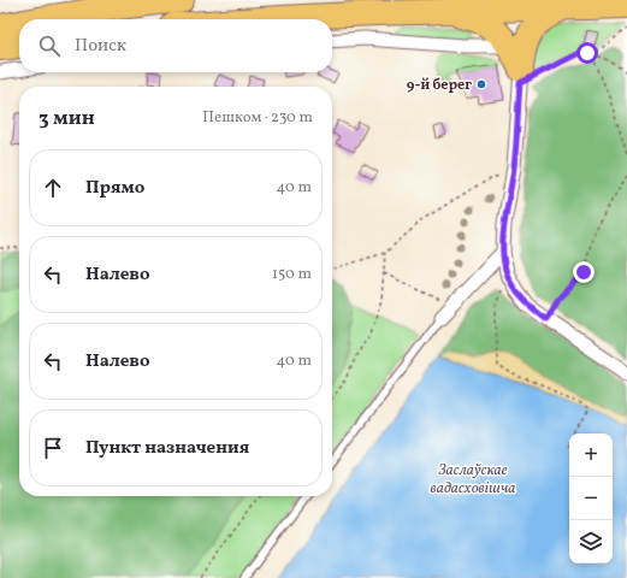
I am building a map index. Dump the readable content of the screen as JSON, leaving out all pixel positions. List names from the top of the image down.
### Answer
{
  "water": ["Заслаўскае вадасховішча"],
  "places": ["9-й берег"],
  "page": {
    "search": "Поиск",
    "heading": ["3 мин", "Пешком · 230 m"],
    "list": [
      ["Прямо", "40 m"],
      ["Налево", "150 m"],
      ["Налево", "40 m"],
      "Пункт назначения"
    ],
    "map_buttons": ["+", "−"]
  }
}
